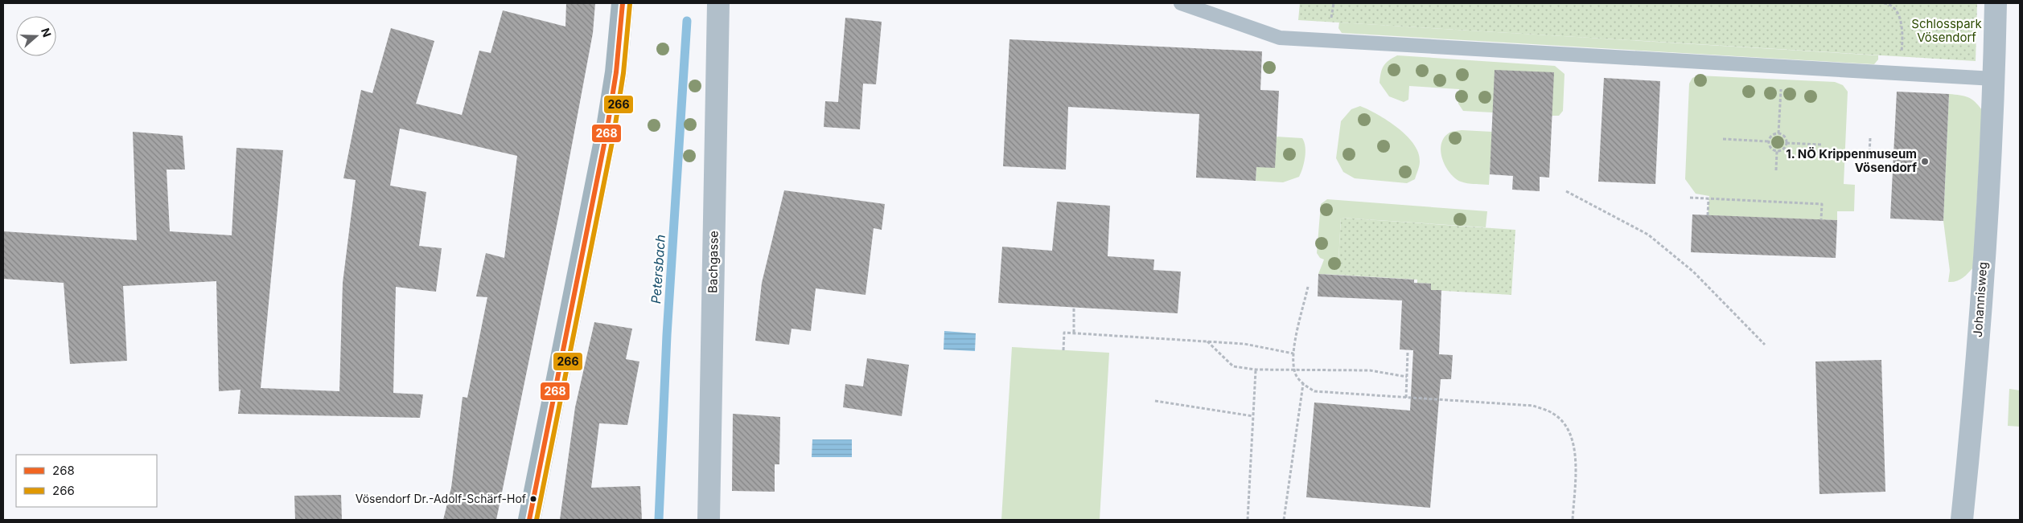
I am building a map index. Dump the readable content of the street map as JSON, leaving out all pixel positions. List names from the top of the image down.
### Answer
{
  "streets": {
    "street": ["Bachgasse", "Johannisweg"]
  },
  "water": ["Petersbach"],
  "parks": ["Schlosspark Vösendorf"],
  "places": ["1. NÖ Krippenmuseum Vösendorf", "Vösendorf Dr.-Adolf-Schärf-Hof"],
  "lines": ["transit line 268", "transit line 266"],
  "legend": ["268", "266"],
  "north": "right"
}
